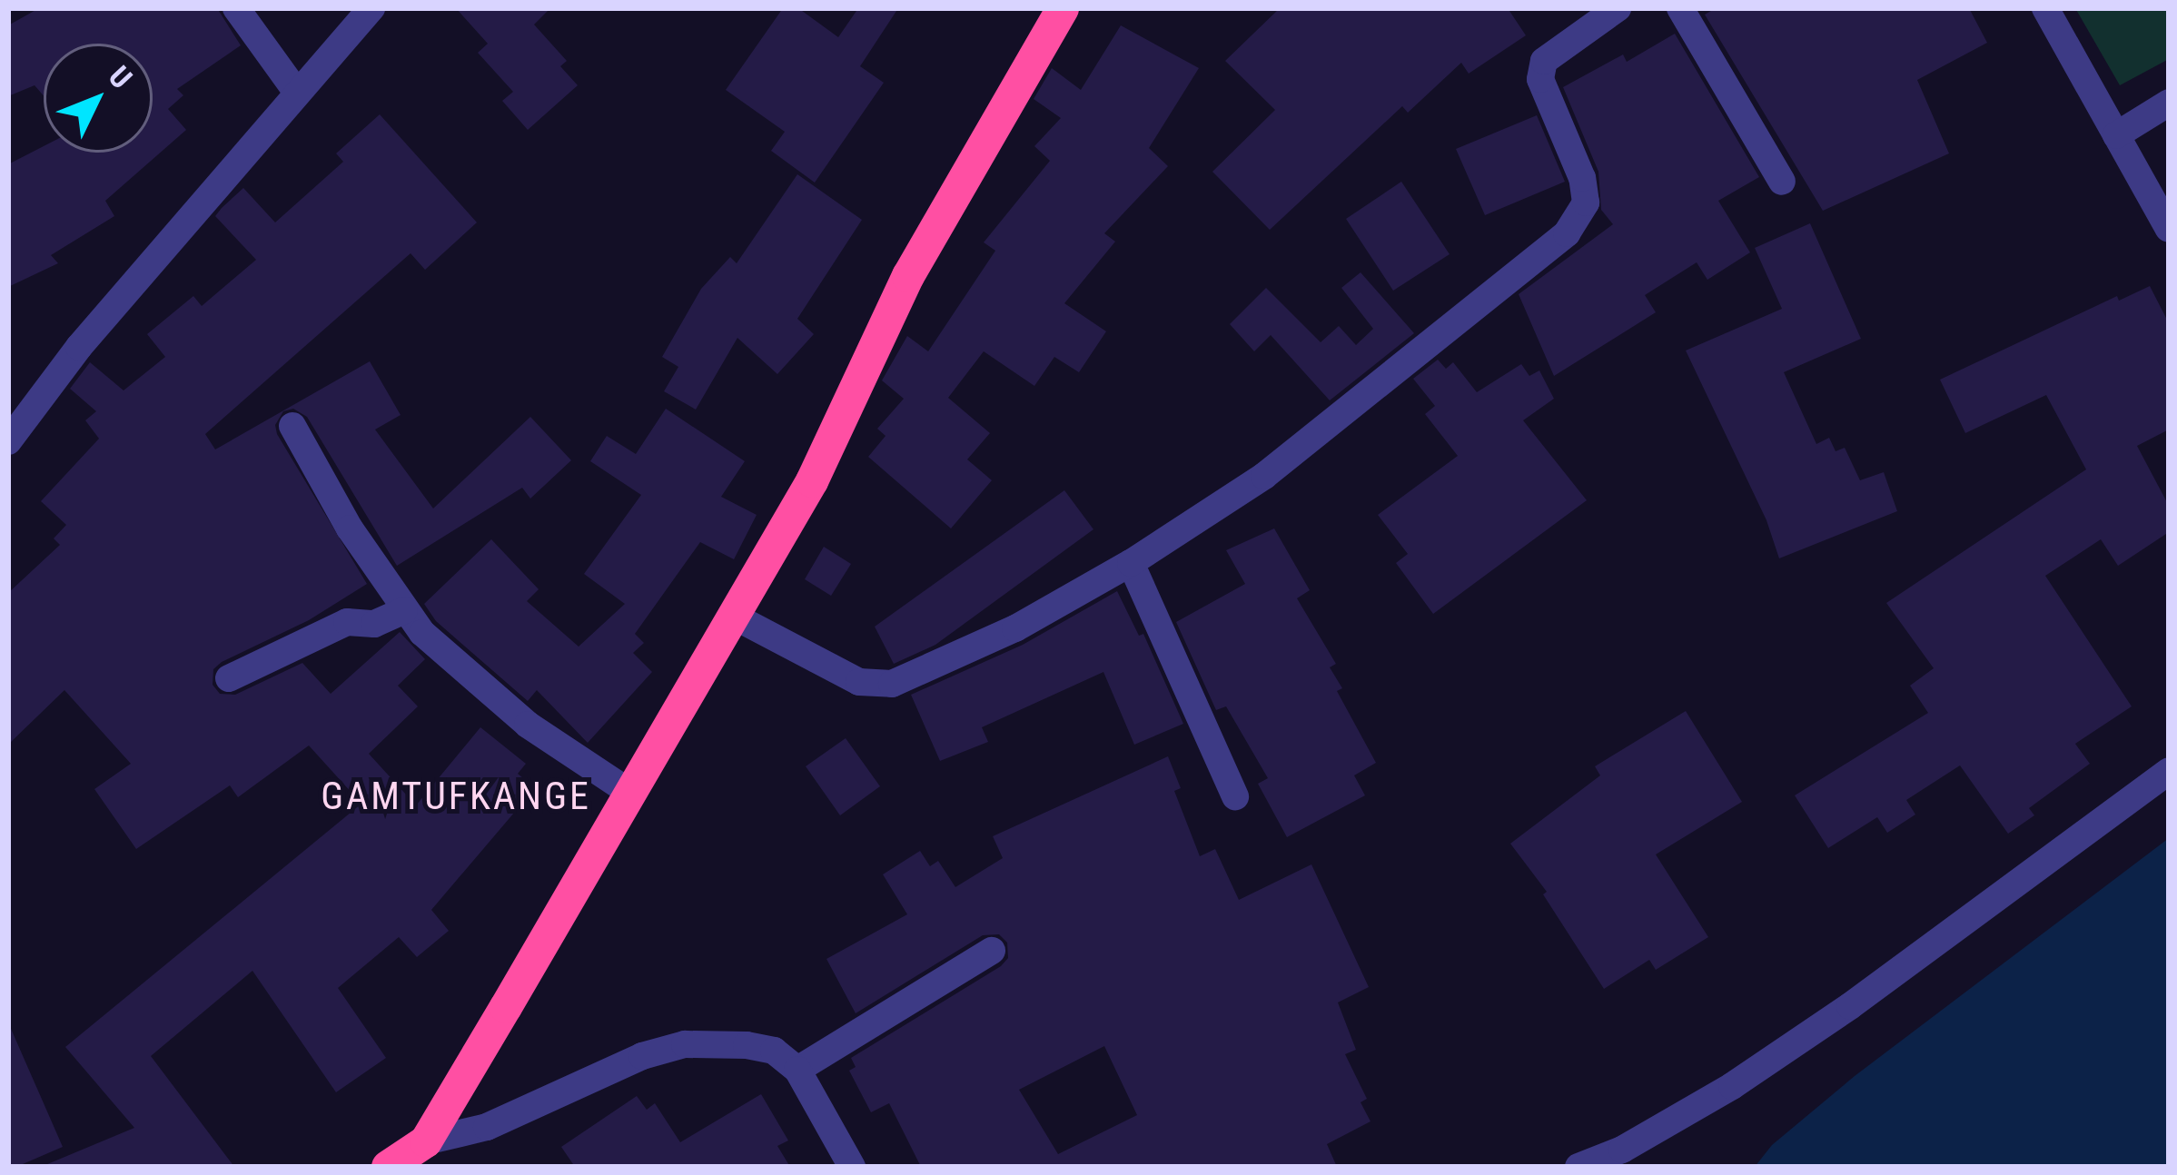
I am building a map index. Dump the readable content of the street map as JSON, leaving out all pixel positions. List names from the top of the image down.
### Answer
{
  "districts": ["GAMTUFKANGE"],
  "north": "top right"
}
